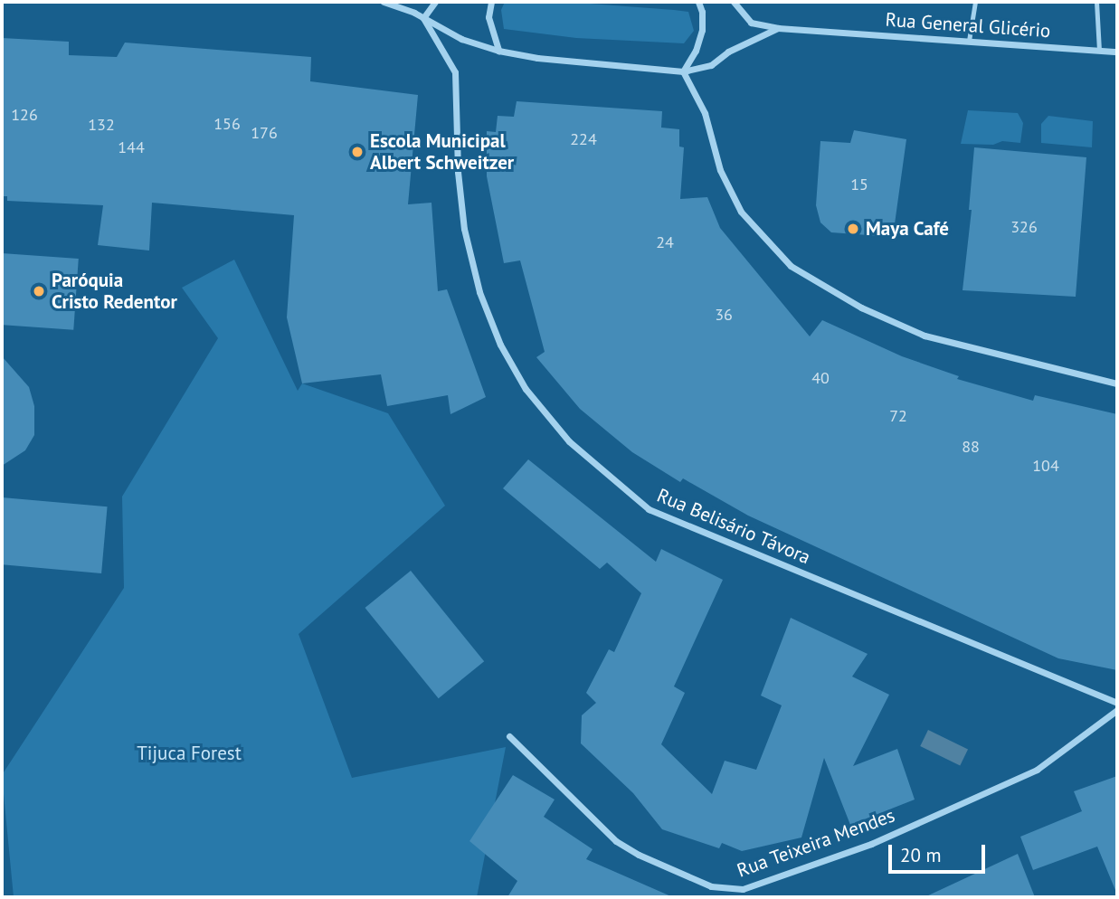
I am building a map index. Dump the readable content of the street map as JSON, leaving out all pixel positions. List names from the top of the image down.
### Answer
{
  "streets": {
    "street": ["Rua General Glicério", "Rua Belisário Távora", "Rua Teixeira Mendes"]
  },
  "crossings": [
    ["Rua General Glicério", "Rua Belisário Távora"]
  ],
  "parks": ["Tijuca Forest"],
  "places": ["Escola Municipal Albert Schweitzer", "Maya Café", "Paróquia Cristo Redentor"],
  "house_numbers": [
    "126",
    "156",
    "132",
    "176",
    "224",
    "144",
    "15",
    "326",
    "24",
    "36",
    "40",
    "72",
    "88",
    "104"
  ],
  "scale_bar": "20 m"
}
